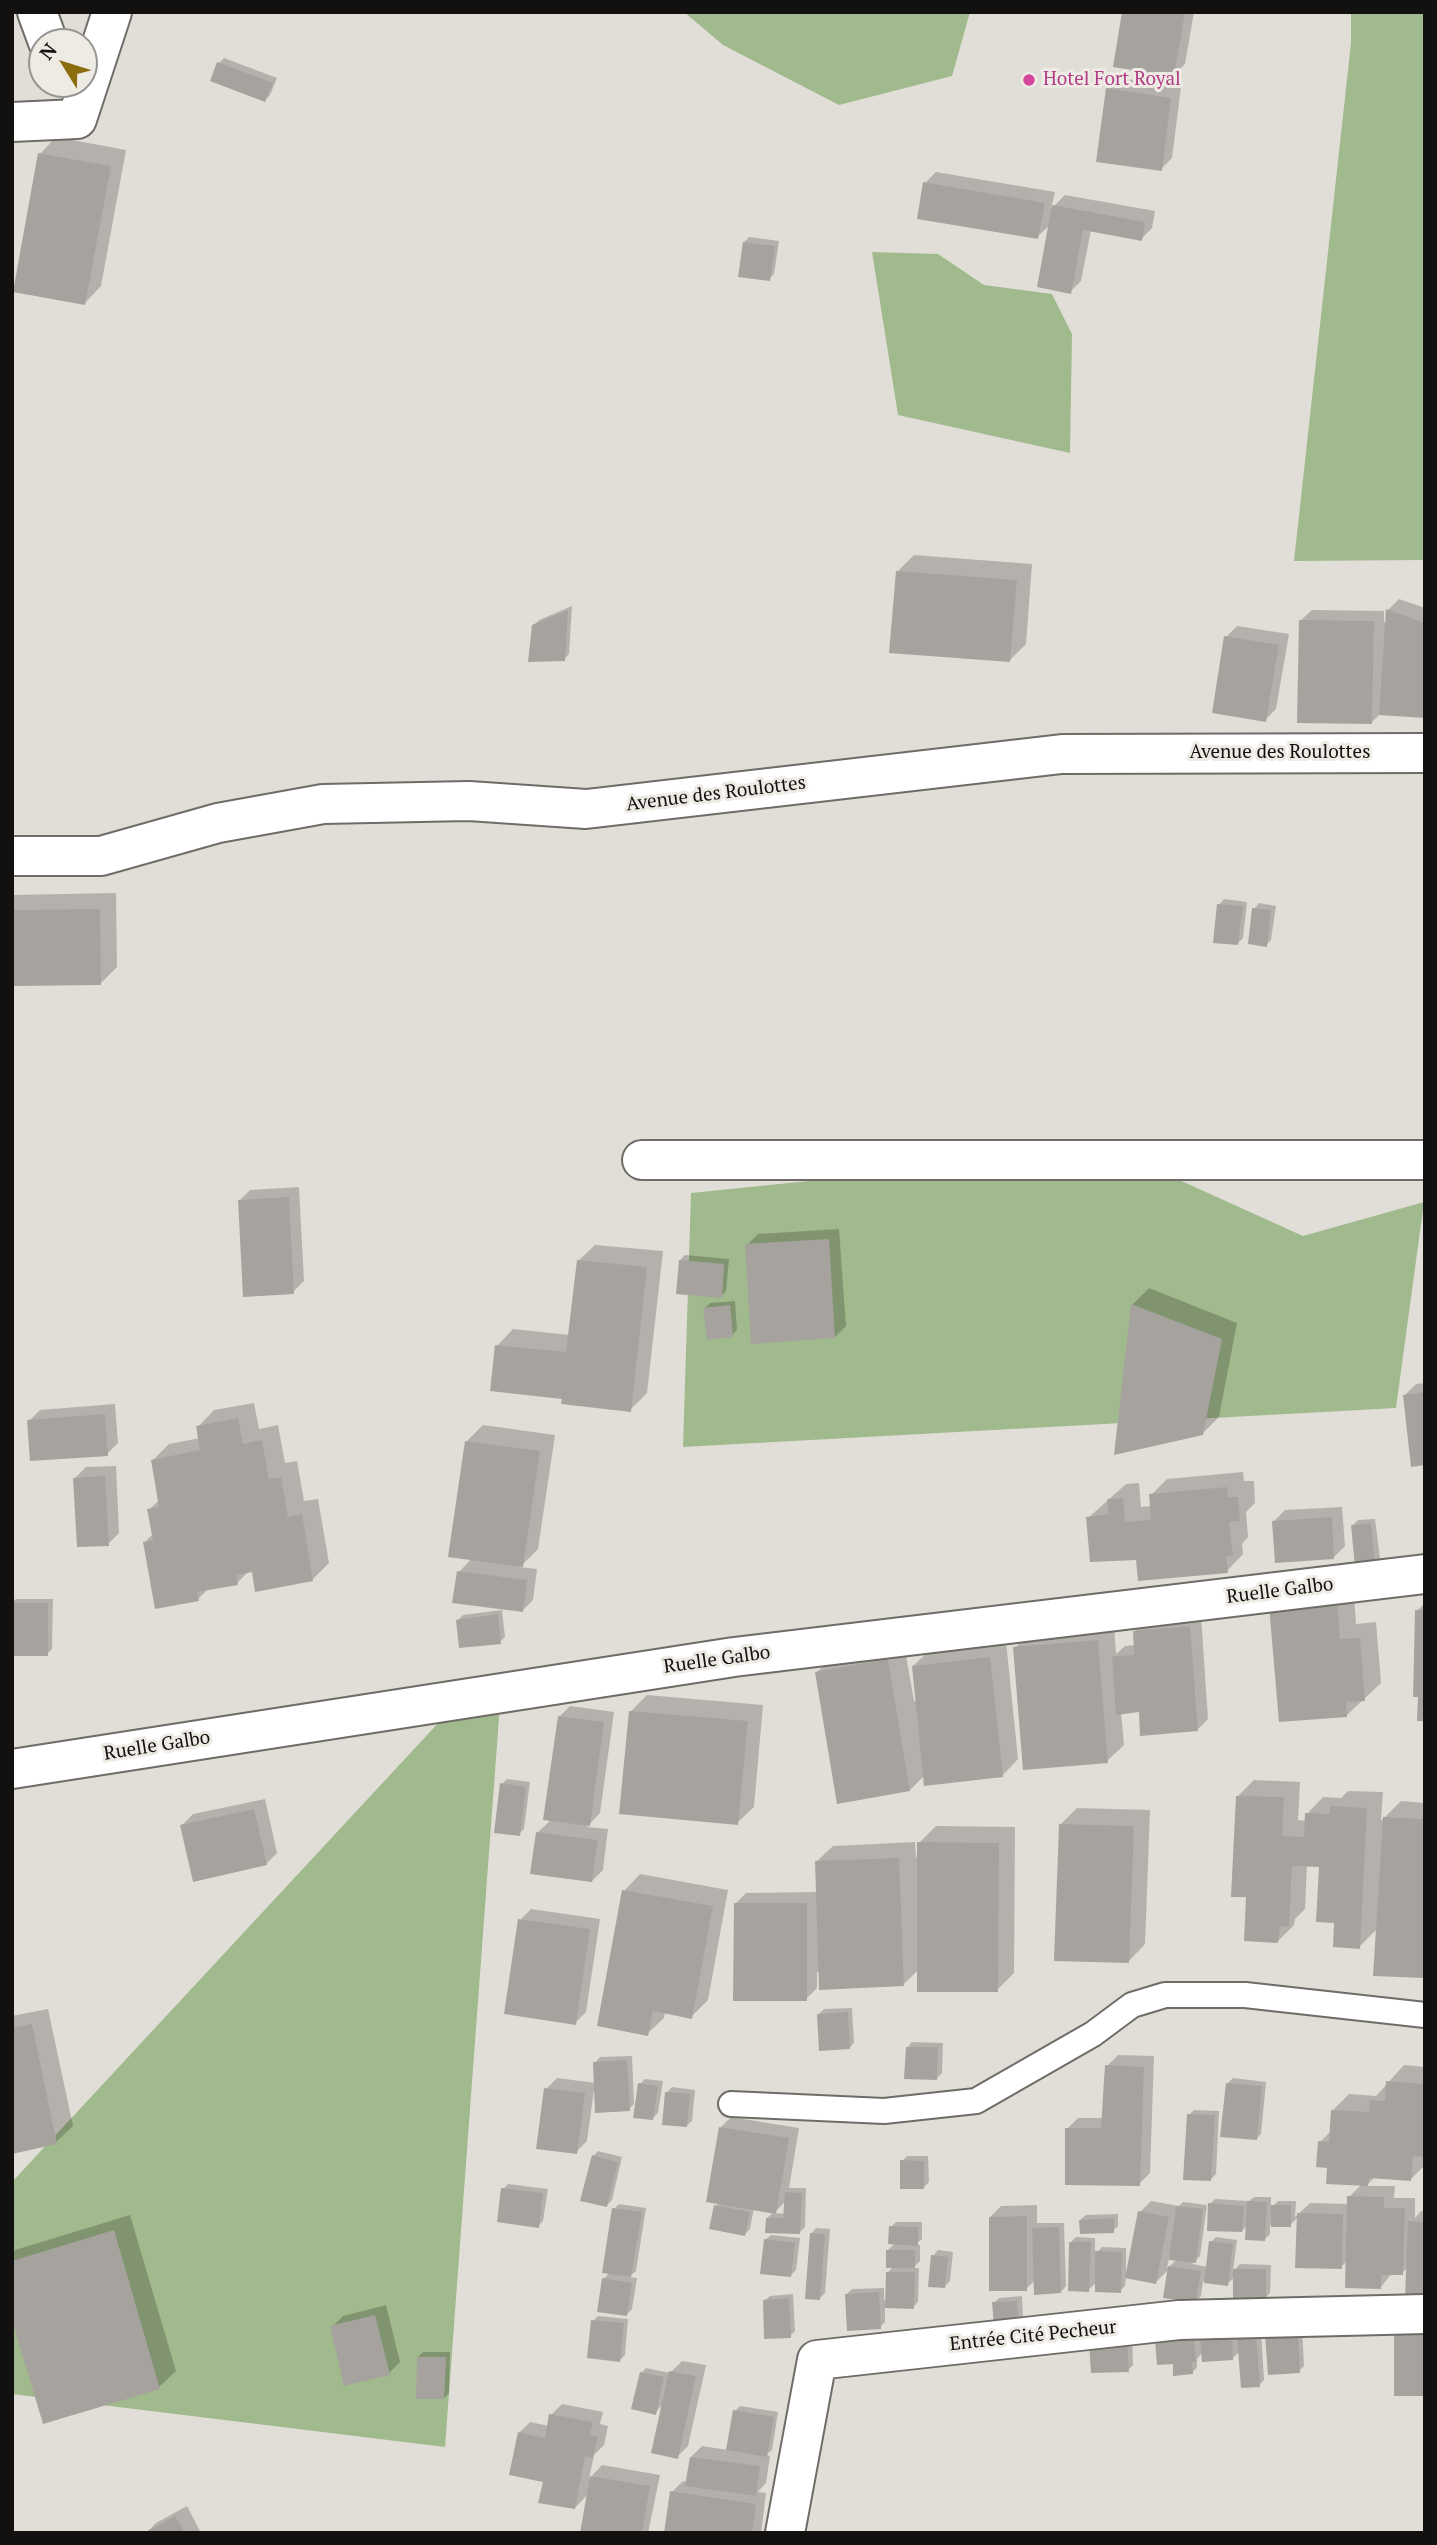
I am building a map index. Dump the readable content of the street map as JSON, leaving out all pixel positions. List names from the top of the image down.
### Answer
{
  "streets": {
    "street": ["Avenue des Roulottes", "Ruelle Galbo", "Entrée Cité Pecheur"]
  },
  "places": ["Hotel Fort Royal"],
  "north": "top left"
}
